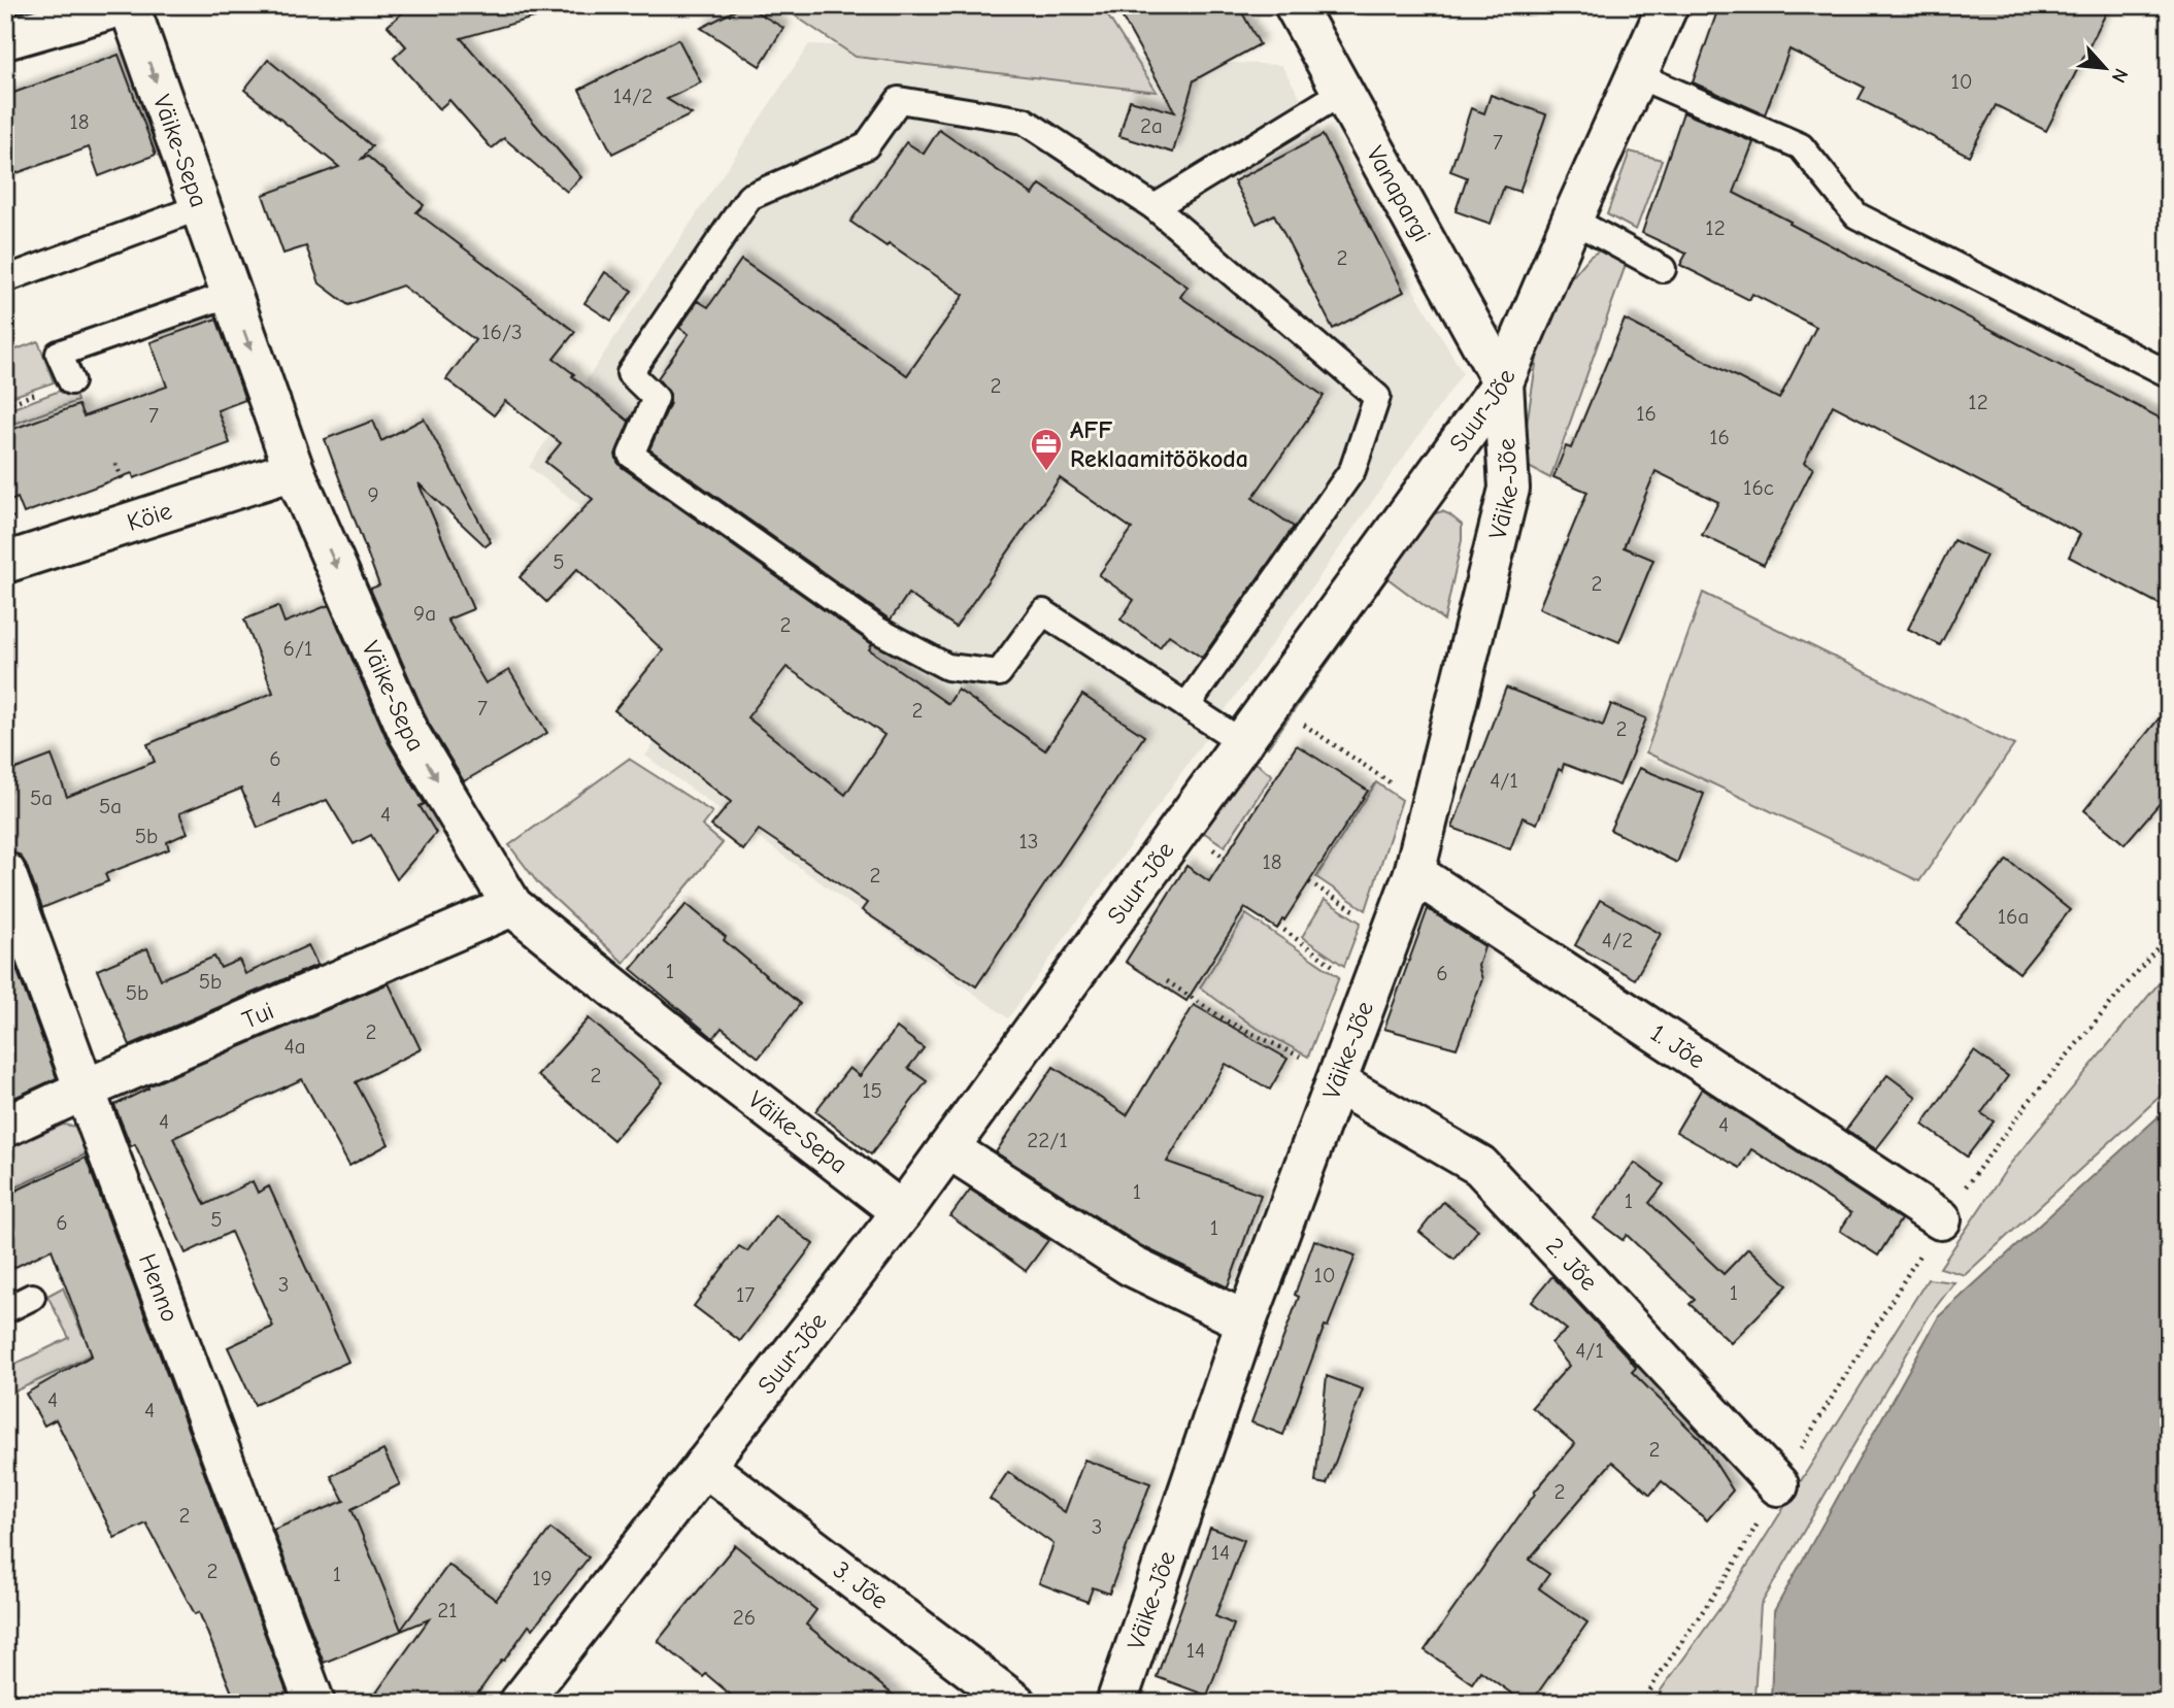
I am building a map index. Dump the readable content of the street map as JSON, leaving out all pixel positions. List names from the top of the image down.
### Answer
{
  "streets": {
    "street": [
      "Väike-Sepa",
      "Vanapargi",
      "Suur-Jõe",
      "Väike-Jõe",
      "Köie",
      "Tui",
      "1. Jõe",
      "2. Jõe",
      "Henno",
      "3. Jõe"
    ]
  },
  "crossings": [
    ["Väike-Sepa", "Suur-Jõe"],
    ["Väike-Sepa", "Köie"],
    ["Väike-Sepa", "Tui"],
    ["Vanapargi", "Suur-Jõe"],
    ["Vanapargi", "Väike-Jõe"],
    ["Suur-Jõe", "Väike-Jõe"],
    ["Suur-Jõe", "3. Jõe"],
    ["Väike-Jõe", "1. Jõe"],
    ["Väike-Jõe", "2. Jõe"],
    ["Tui", "Henno"]
  ],
  "one_way": ["Väike-Sepa"],
  "places": {
    "office": ["AFF Reklaamitöökoda"]
  },
  "house_numbers": [
    "10",
    "14/2",
    "18",
    "2a",
    "7",
    "12",
    "2",
    "16/3",
    "2",
    "12",
    "16",
    "7",
    "16",
    "16c",
    "9",
    "5",
    "2",
    "9a",
    "2",
    "6/1",
    "7",
    "2",
    "2",
    "6",
    "4/1",
    "5a",
    "4",
    "5a",
    "4",
    "5b",
    "13",
    "18",
    "2",
    "16a",
    "4/2",
    "1",
    "6",
    "5b",
    "5b",
    "2",
    "4a",
    "2",
    "15",
    "4",
    "4",
    "22/1",
    "1",
    "1",
    "5",
    "6",
    "1",
    "10",
    "3",
    "1",
    "17",
    "4/1",
    "4",
    "4",
    "2",
    "2",
    "2",
    "3",
    "14",
    "2",
    "1",
    "19",
    "21",
    "26",
    "14"
  ],
  "north": "bottom right"
}
